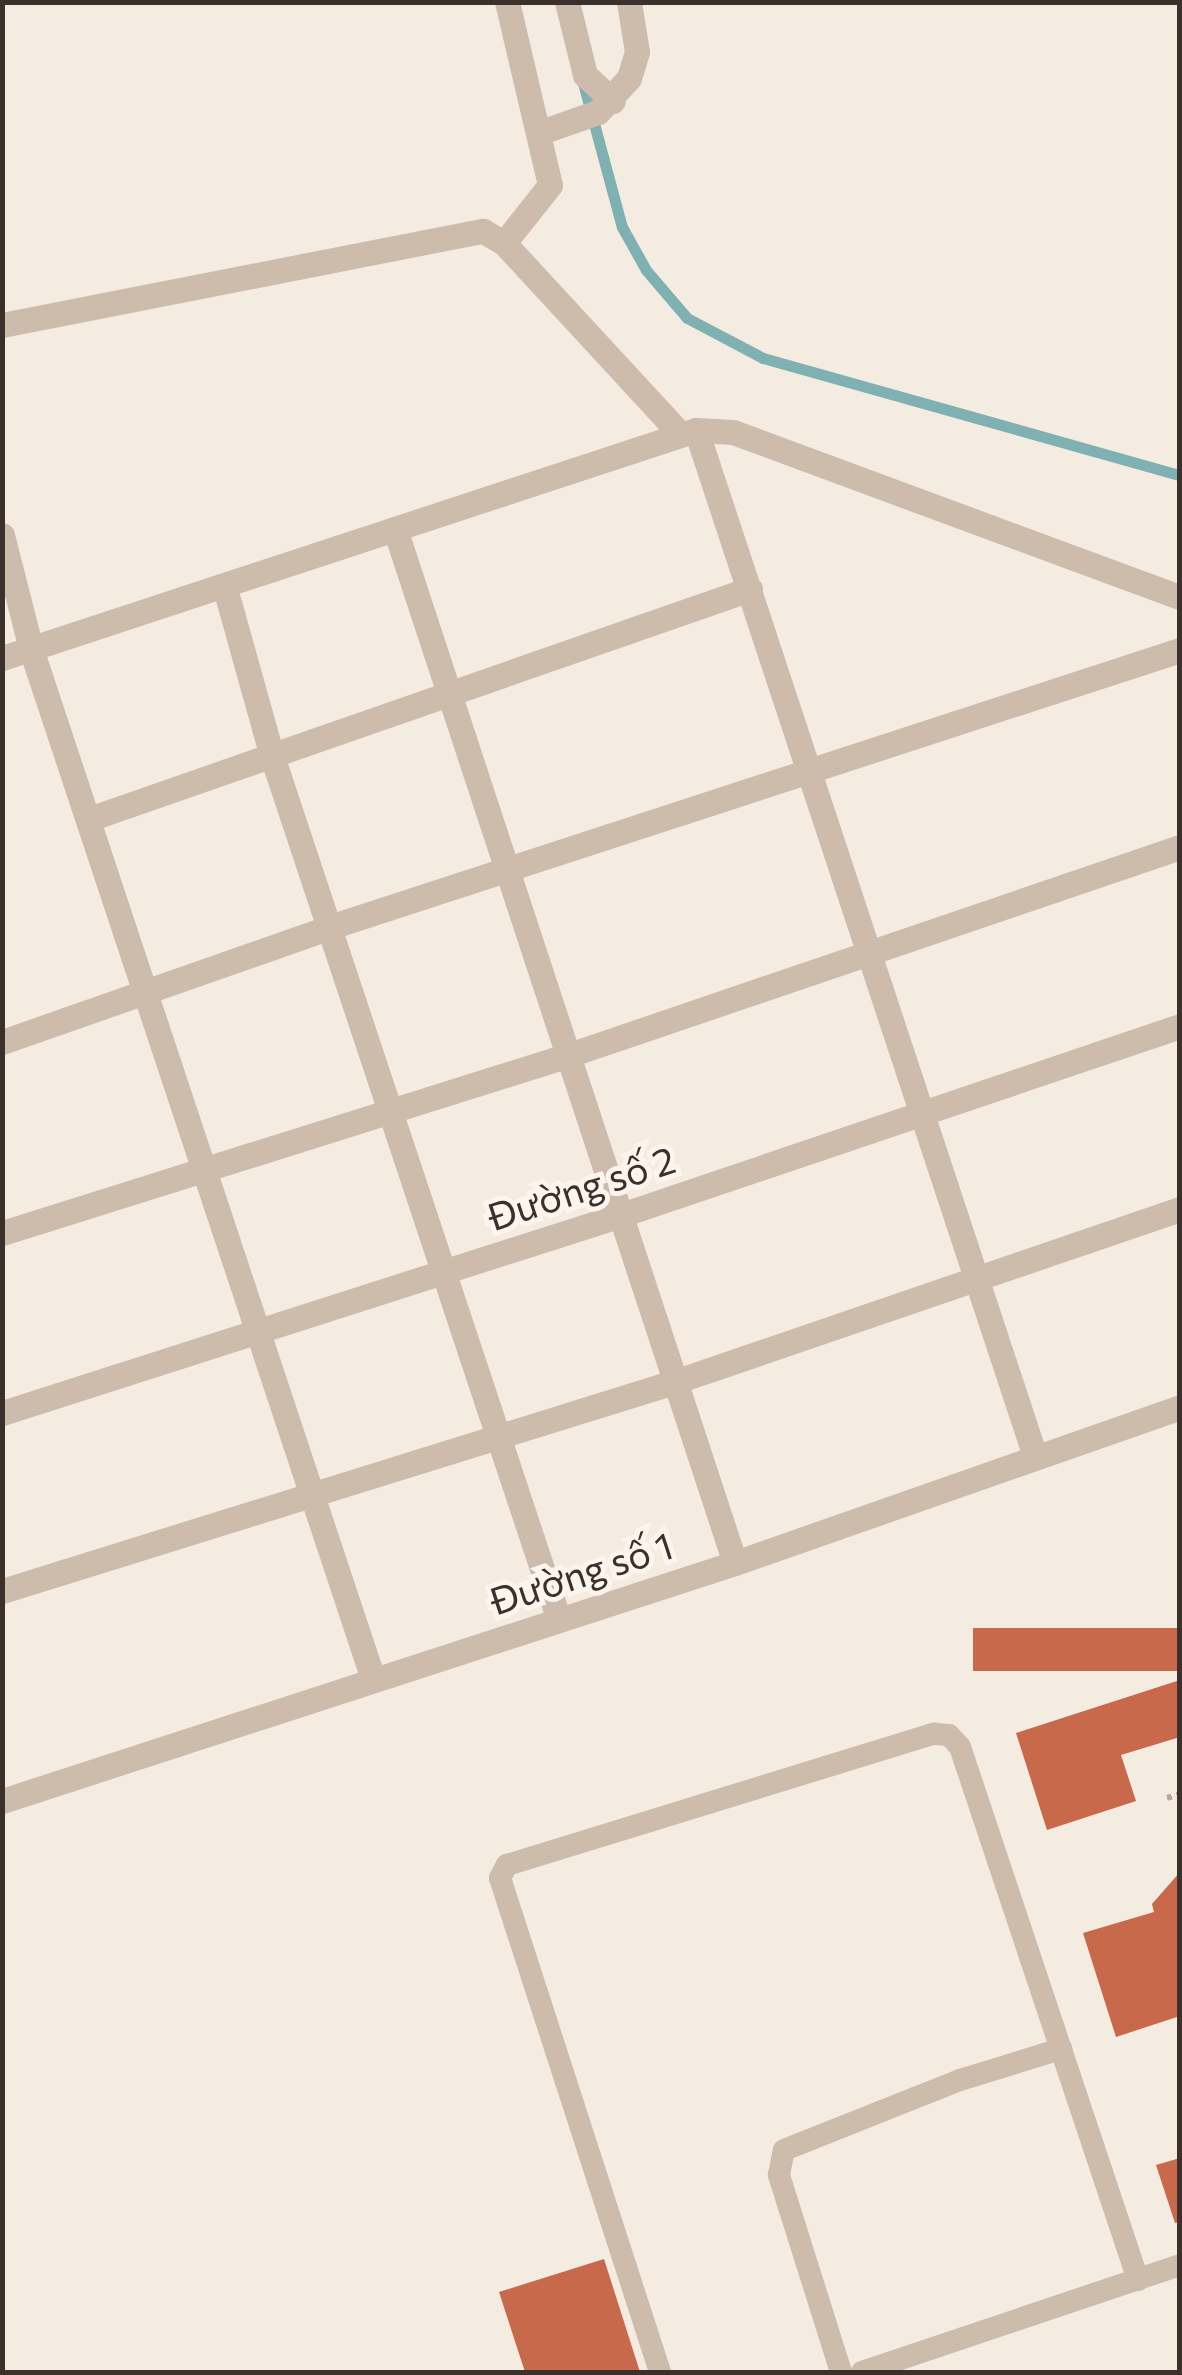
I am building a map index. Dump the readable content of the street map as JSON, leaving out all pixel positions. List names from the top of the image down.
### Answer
{
  "streets": {
    "street": ["Đường số 2", "Đường số 1"]
  }
}
